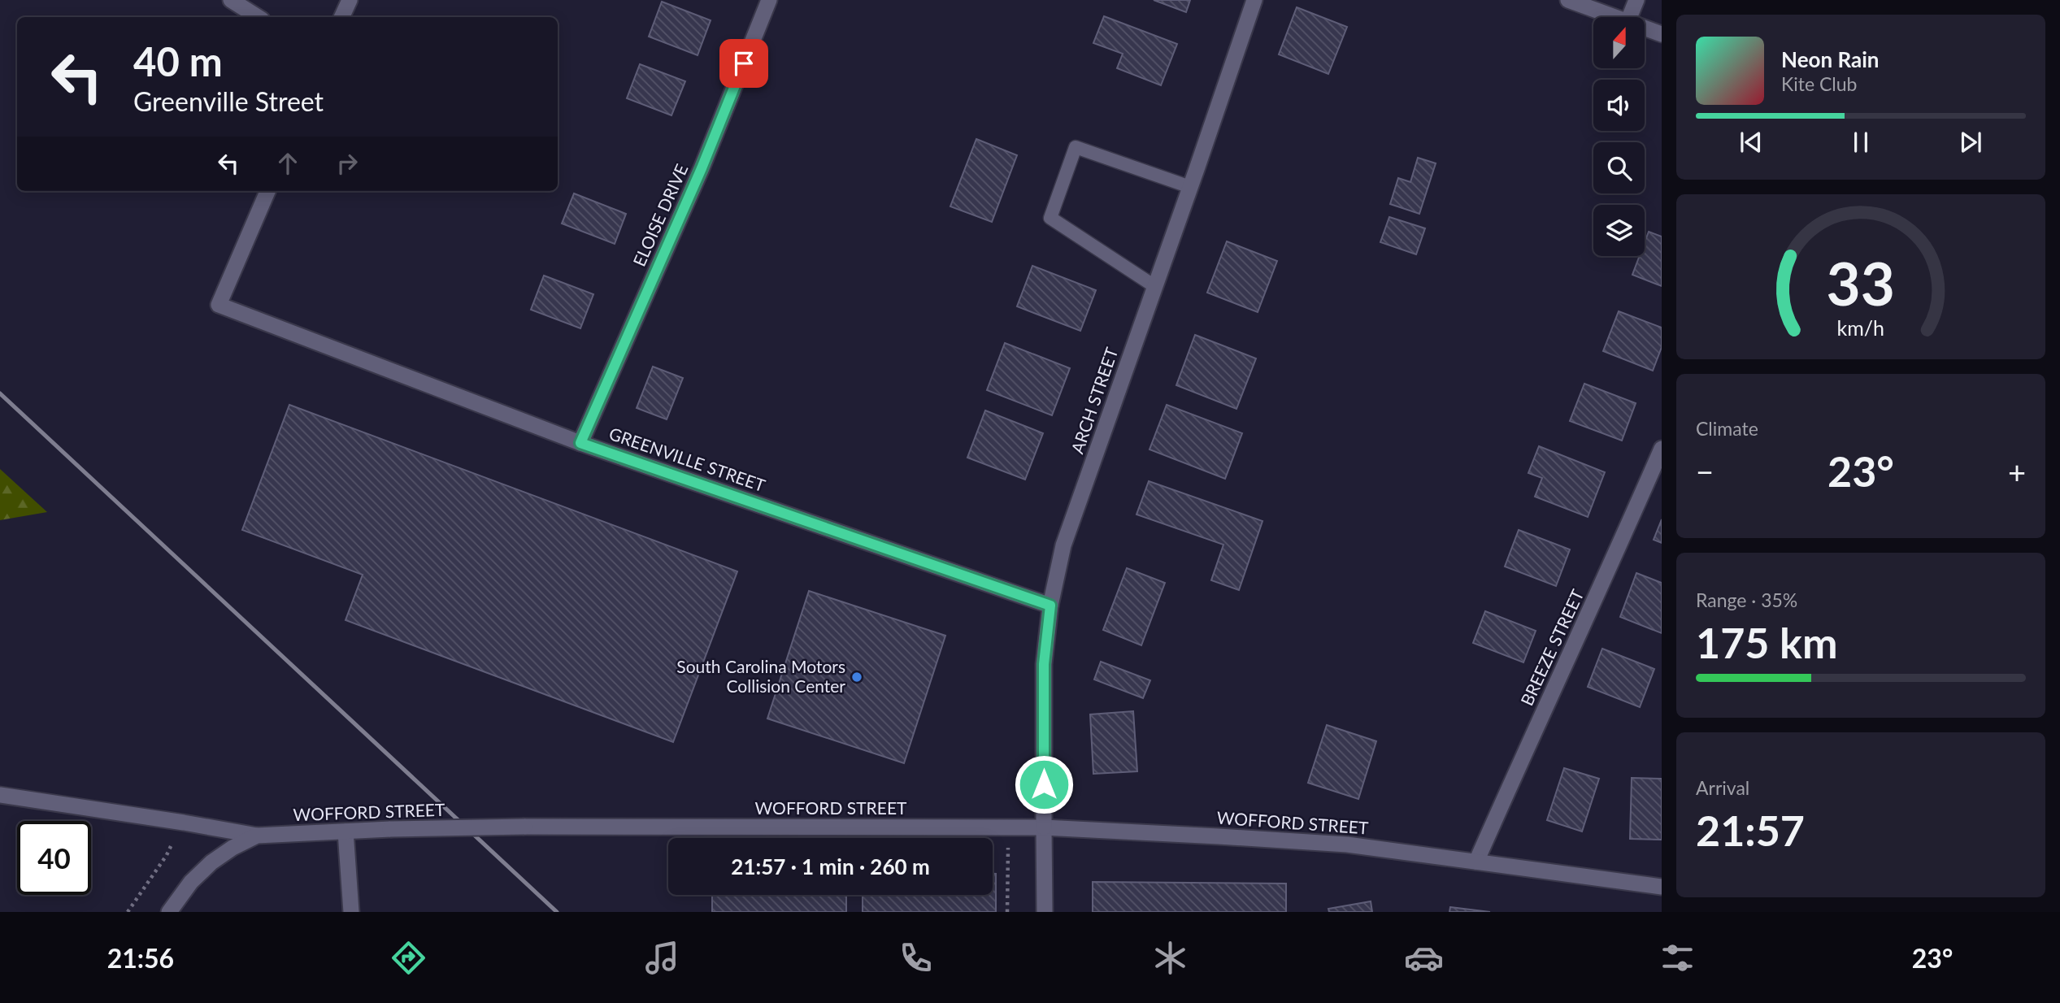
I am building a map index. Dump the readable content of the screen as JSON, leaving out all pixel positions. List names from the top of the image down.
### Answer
{
  "streets": {
    "street": [
      "ELOISE DRIVE",
      "ARCH STREET",
      "GREENVILLE STREET",
      "BREEZE STREET",
      "WOFFORD STREET"
    ]
  },
  "crossings": [
    ["ELOISE DRIVE", "GREENVILLE STREET"],
    ["ARCH STREET", "GREENVILLE STREET"],
    ["ARCH STREET", "WOFFORD STREET"],
    ["BREEZE STREET", "WOFFORD STREET"]
  ],
  "places": ["South Carolina Motors Collision Center"],
  "north": "top",
  "page": {
    "turn": ["40 m", "Greenville Street"],
    "song": ["Neon Rain", "Kite Club"],
    "tile": [
      "Climate",
      ["Range · 35%", "175 km"],
      ["Arrival", "21:57"]
    ],
    "heat": ["−", "23°", "+"],
    "limit": "40",
    "trip": "21:57 · 1 min · 260 m",
    "tabs": ["21:56", "23°"],
    "gauge": ["33", "km/h"]
  }
}
